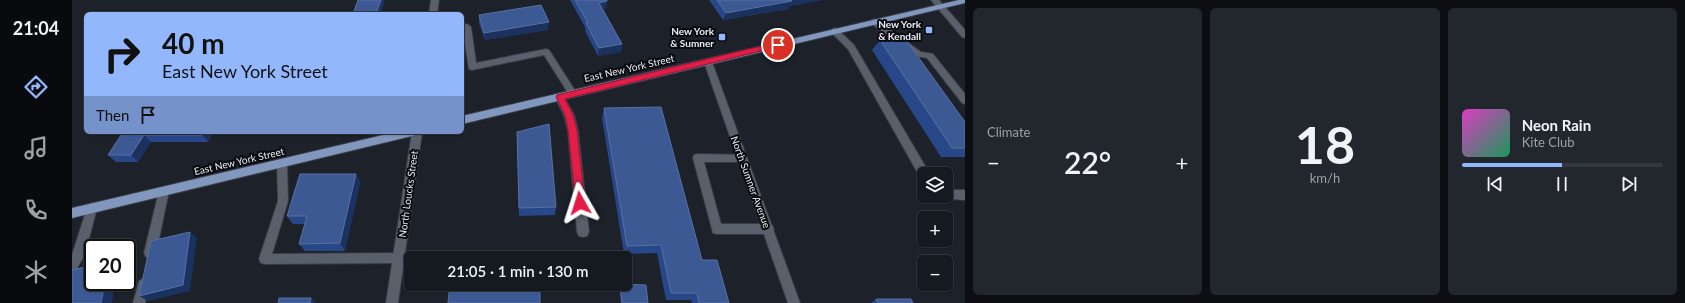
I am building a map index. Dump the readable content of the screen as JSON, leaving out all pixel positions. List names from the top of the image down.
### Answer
{
  "streets": {
    "main road": ["East New York Street"],
    "street": ["North Sumner Avenue", "North Loucks Street"]
  },
  "crossings": [
    ["East New York Street", "North Sumner Avenue"]
  ],
  "places": {
    "transit": ["New York & Kendall", "New York & Sumner"]
  },
  "page": {
    "tabs": "21:04",
    "tile": [
      "Climate",
      ["18", "km/h"]
    ],
    "turn": ["40 m", "East New York Street"],
    "then": "Then",
    "song": ["Neon Rain", "Kite Club"],
    "heat": ["−", "22°", "+"],
    "map_buttons": ["+", "−"],
    "limit": "20",
    "trip": "21:05 · 1 min · 130 m"
  }
}
